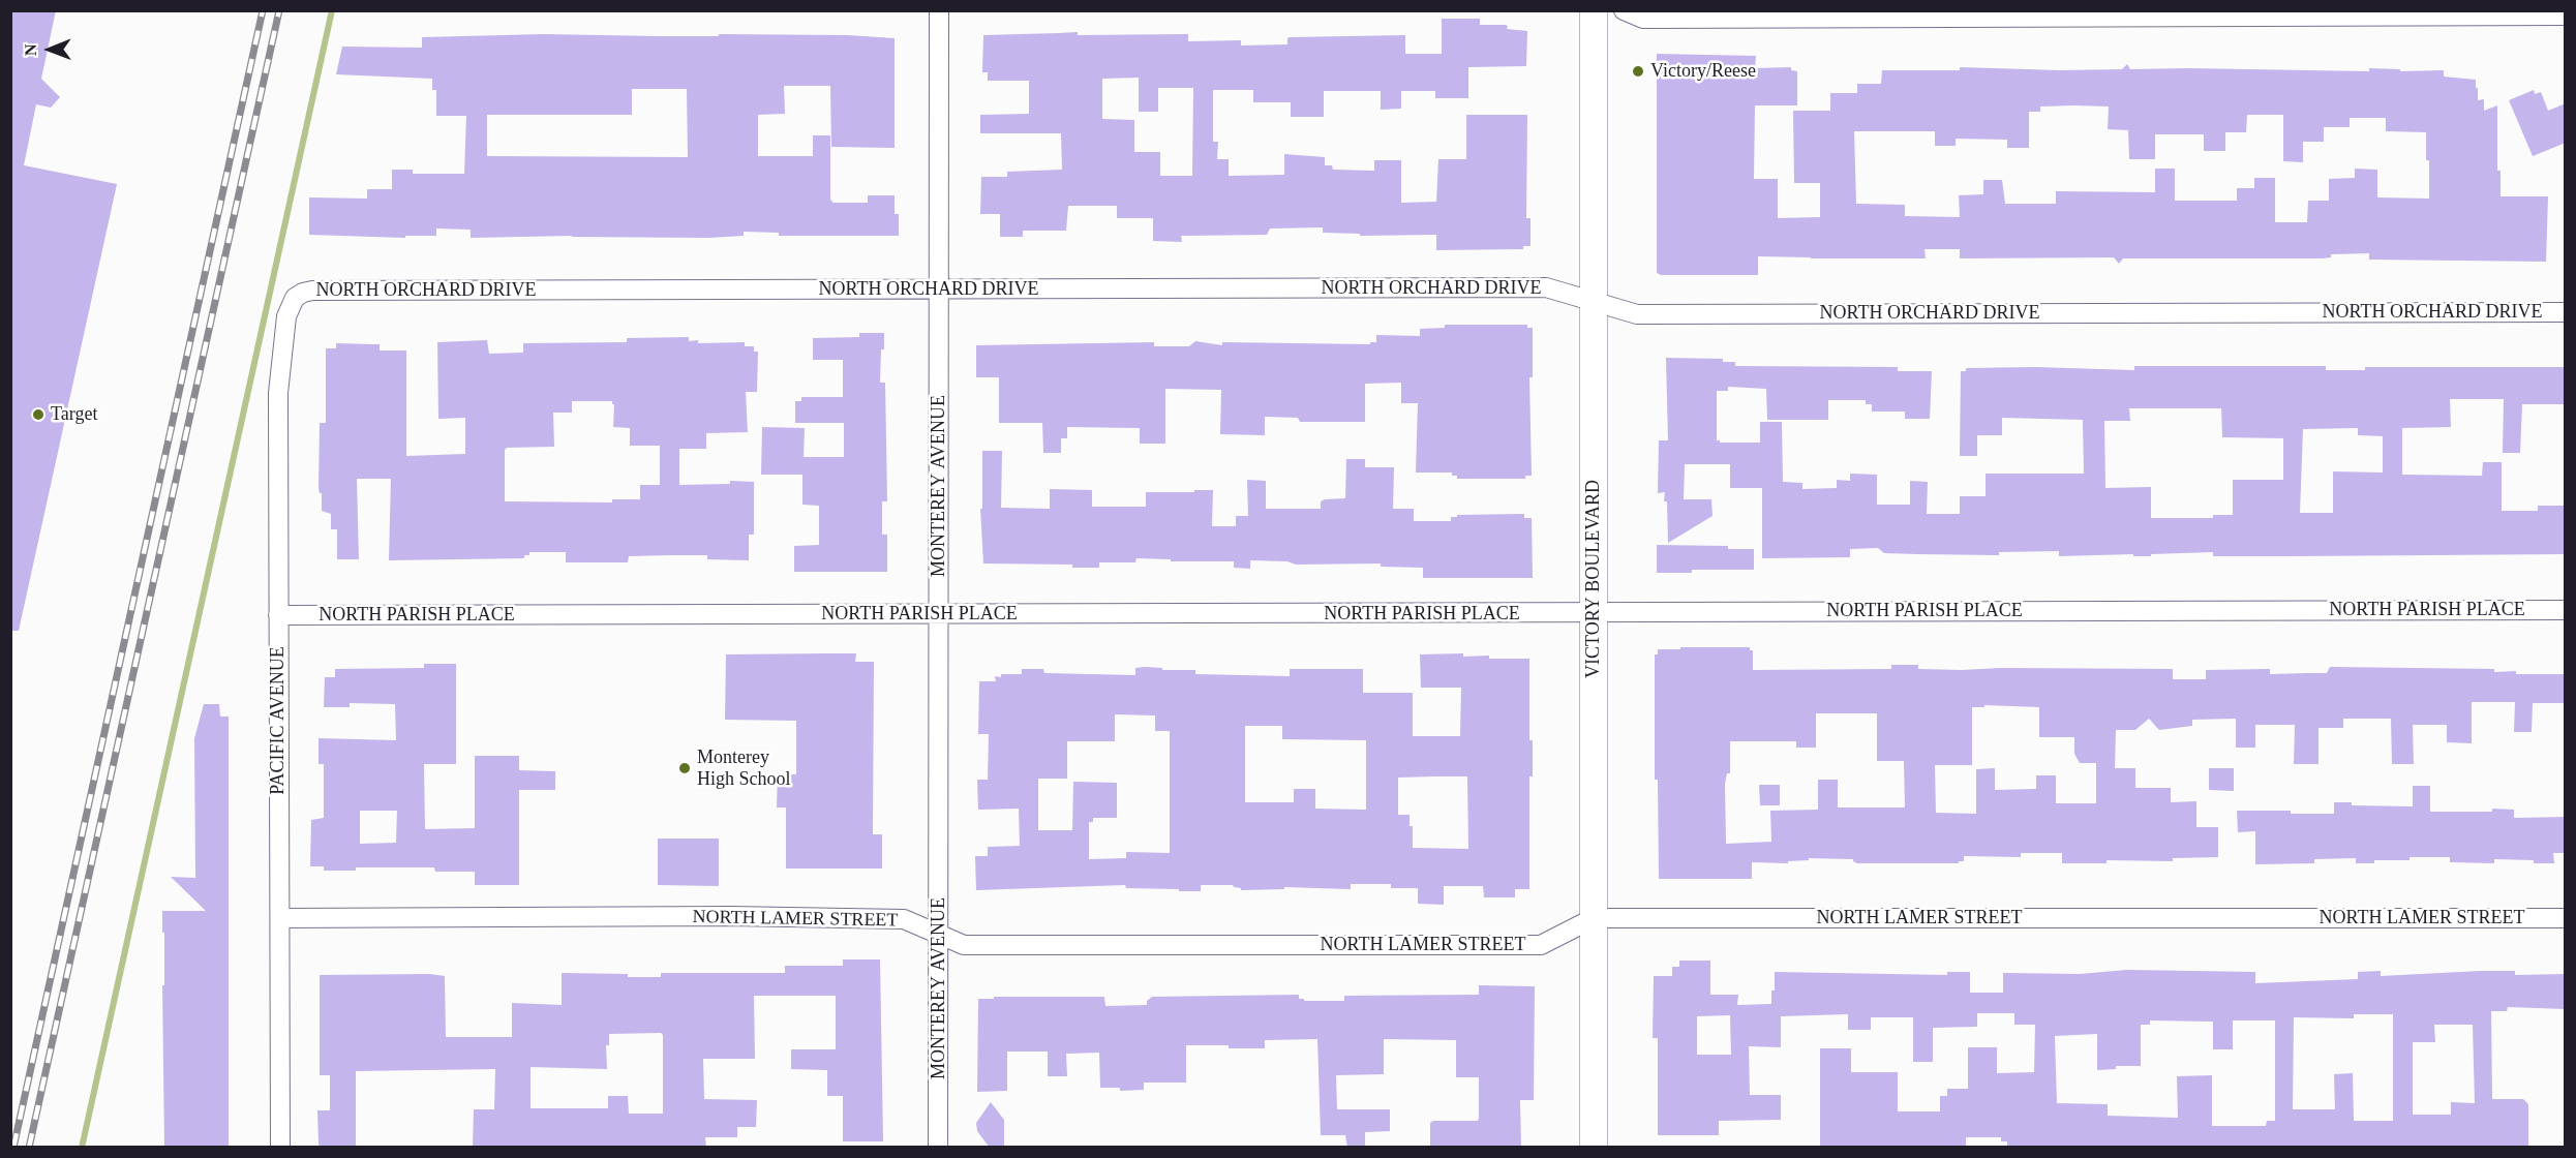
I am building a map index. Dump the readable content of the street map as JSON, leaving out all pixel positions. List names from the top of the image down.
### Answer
{
  "streets": {
    "main road": ["VICTORY BOULEVARD"],
    "street": [
      "NORTH ORCHARD DRIVE",
      "MONTEREY AVENUE",
      "NORTH PARISH PLACE",
      "PACIFIC AVENUE",
      "NORTH LAMER STREET"
    ]
  },
  "crossings": [
    ["NORTH ORCHARD DRIVE", "MONTEREY AVENUE"],
    ["NORTH ORCHARD DRIVE", "VICTORY BOULEVARD"],
    ["NORTH ORCHARD DRIVE", "PACIFIC AVENUE"],
    ["MONTEREY AVENUE", "NORTH PARISH PLACE"],
    ["MONTEREY AVENUE", "NORTH LAMER STREET"],
    ["VICTORY BOULEVARD", "NORTH PARISH PLACE"],
    ["VICTORY BOULEVARD", "NORTH LAMER STREET"],
    ["NORTH PARISH PLACE", "PACIFIC AVENUE"],
    ["PACIFIC AVENUE", "NORTH LAMER STREET"]
  ],
  "places": ["Victory/Reese", "Target", "Monterey High School"],
  "north": "left"
}
